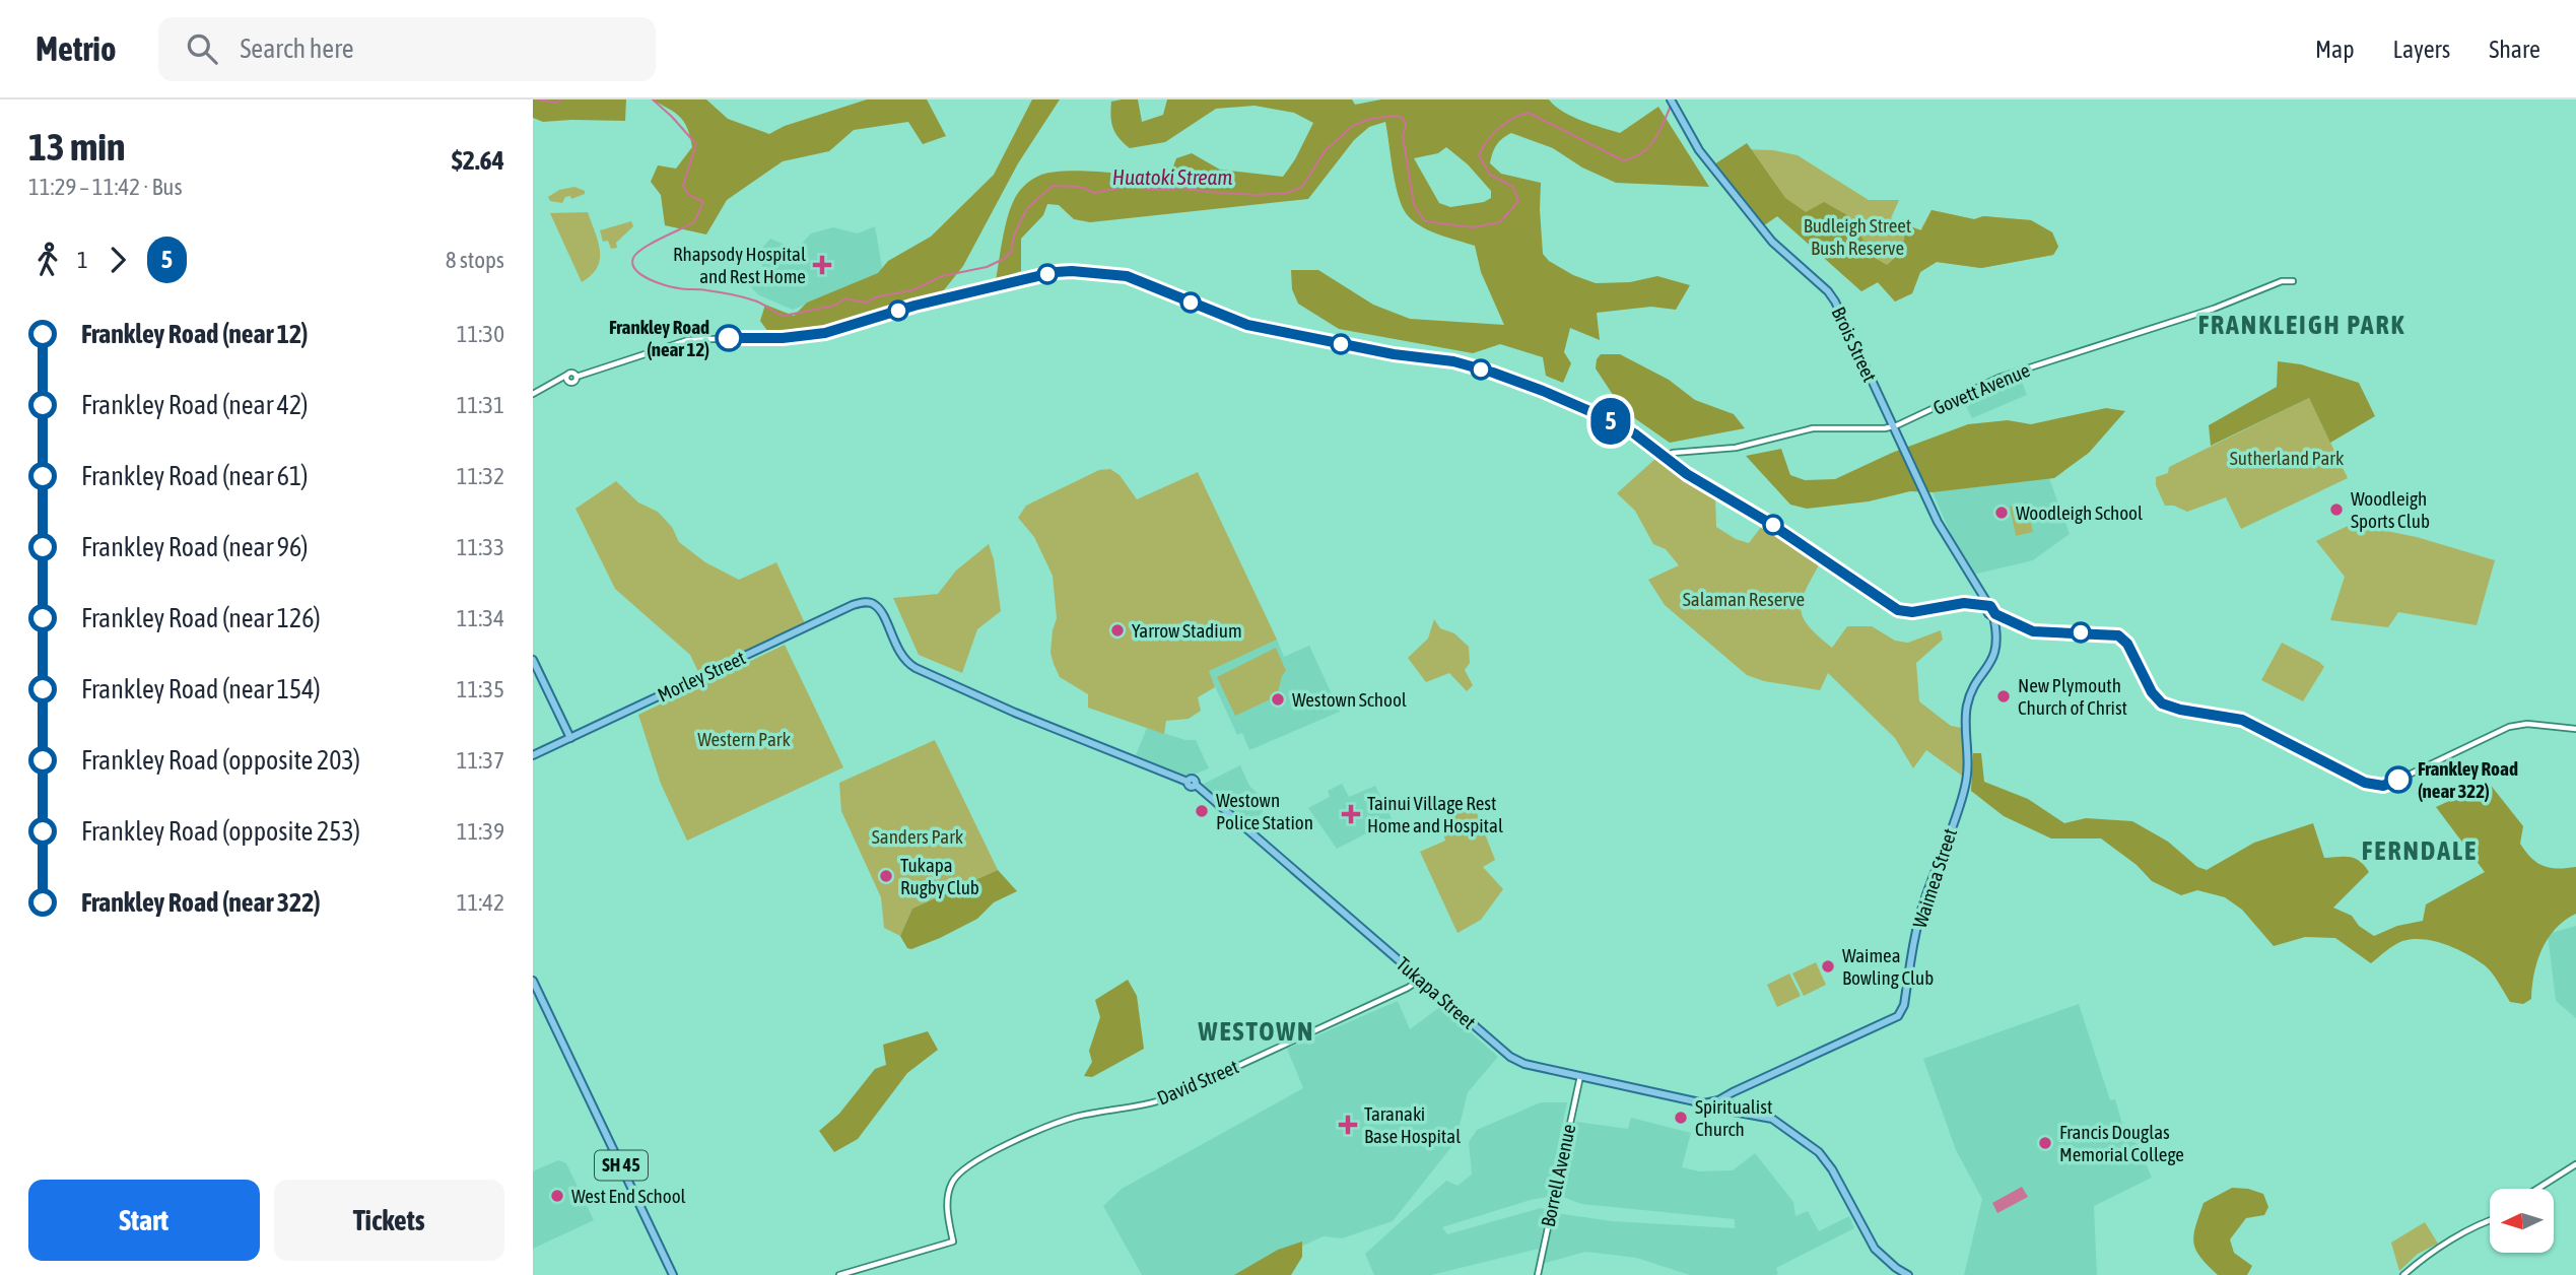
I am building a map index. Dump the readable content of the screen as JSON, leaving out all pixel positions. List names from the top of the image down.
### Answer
{
  "streets": {
    "main road": [
      "Brois Street",
      "Morley Street",
      "Waimea Street",
      "Tukapa Street",
      "SH 45"
    ],
    "street": ["Govett Avenue", "David Street", "Borrell Avenue"]
  },
  "crossings": [
    ["Brois Street", "Govett Avenue"],
    ["Brois Street", "Waimea Street"],
    ["Morley Street", "Tukapa Street"],
    ["Waimea Street", "Tukapa Street"],
    ["Tukapa Street", "David Street"],
    ["Tukapa Street", "Borrell Avenue"]
  ],
  "districts": ["FRANKLEIGH PARK", "FERNDALE", "WESTOWN"],
  "water": ["Huatoki Stream"],
  "parks": [
    "Budleigh Street Bush Reserve",
    "Sutherland Park",
    "Salaman Reserve",
    "Western Park",
    "Sanders Park"
  ],
  "places": {
    "health": ["Rhapsody Hospital and Rest Home", "Tainui Village Rest Home and Hospital", "Taranaki Base Hospital"],
    "other": [
      "Frankley Road (near 12)",
      "Woodleigh Sports Club",
      "Woodleigh School",
      "Yarrow Stadium",
      "New Plymouth Church of Christ",
      "Westown School",
      "Frankley Road (near 322)",
      "Westown Police Station",
      "Tukapa Rugby Club",
      "Waimea Bowling Club",
      "Spiritualist Church",
      "Francis Douglas Memorial College",
      "West End School"
    ]
  },
  "lines": ["bus line 5"],
  "north": "left",
  "page": {
    "header": "Metrio",
    "search": "Search here",
    "nav": ["Map", "Layers", "Share"],
    "heading": ["13 min", "11:29 – 11:42 · Bus", "$2.64"],
    "on_map": "5",
    "legs": ["1", "5", "8 stops"],
    "list": [
      {
        "name": "Frankley Road (near 12)",
        "value": "11:30"
      },
      {
        "name": "Frankley Road (near 42)",
        "value": "11:31"
      },
      {
        "name": "Frankley Road (near 61)",
        "value": "11:32"
      },
      {
        "name": "Frankley Road (near 96)",
        "value": "11:33"
      },
      {
        "name": "Frankley Road (near 126)",
        "value": "11:34"
      },
      {
        "name": "Frankley Road (near 154)",
        "value": "11:35"
      },
      {
        "name": "Frankley Road (opposite 203)",
        "value": "11:37"
      },
      {
        "name": "Frankley Road (opposite 253)",
        "value": "11:39"
      },
      {
        "name": "Frankley Road (near 322)",
        "value": "11:42"
      }
    ],
    "buttons": ["Start", "Tickets"]
  }
}
